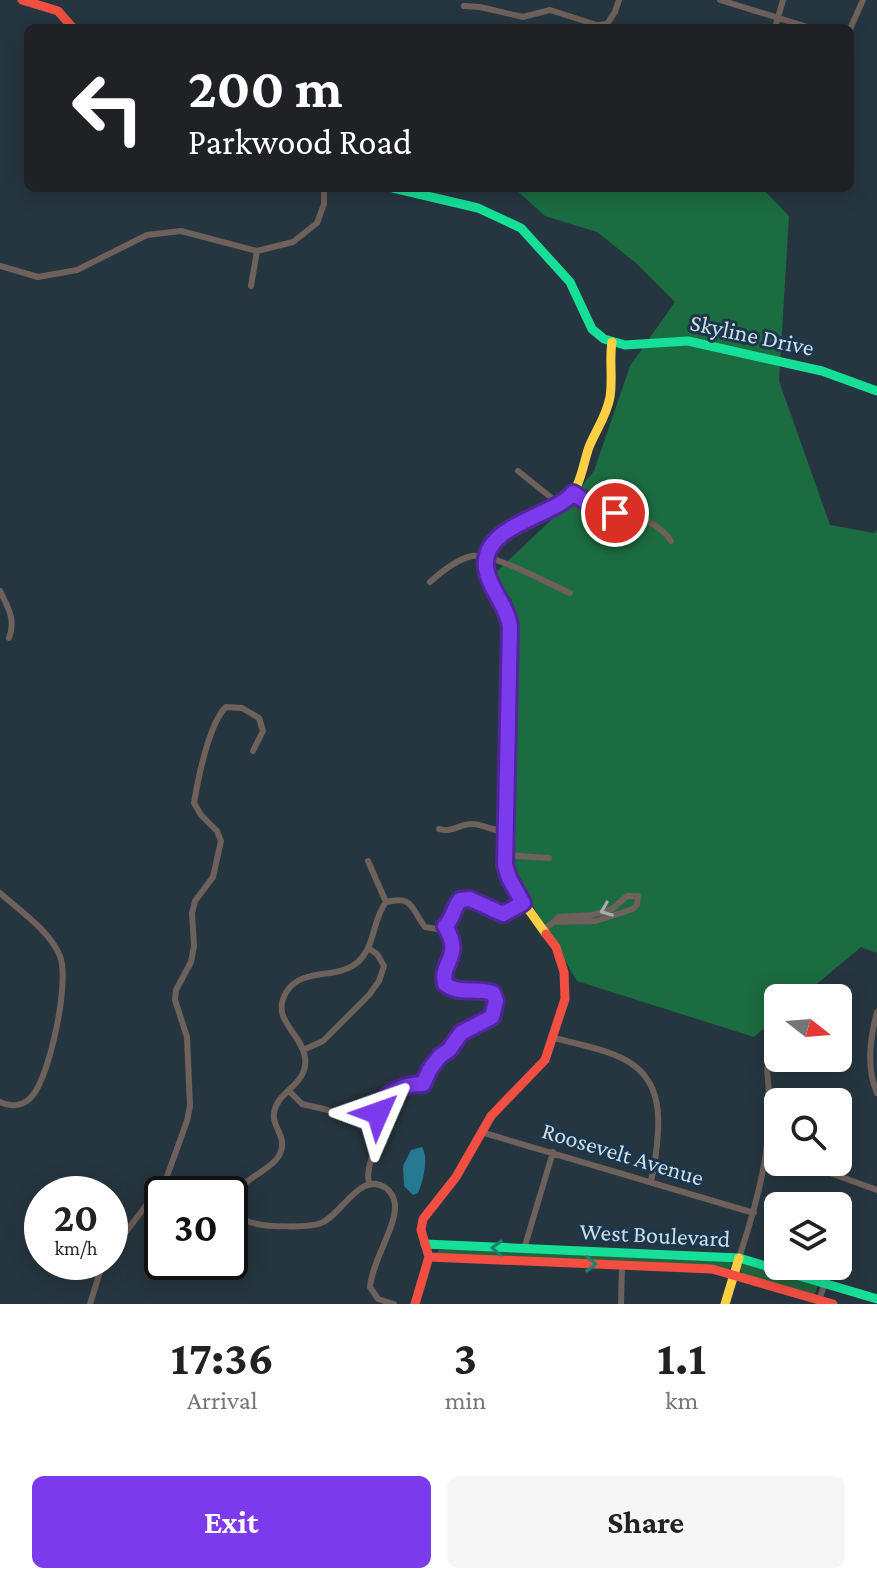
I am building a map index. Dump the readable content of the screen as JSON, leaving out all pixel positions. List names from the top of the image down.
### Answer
{
  "streets": {
    "street": ["Skyline Drive", "Roosevelt Avenue", "West Boulevard"]
  },
  "north": "right",
  "page": {
    "turn": ["200 m", "Parkwood Road"],
    "speed": "20 km/h",
    "limit": "30",
    "eta": [
      "17:36",
      "Arrival",
      "3",
      "min",
      "1.1",
      "km"
    ],
    "buttons": ["Exit", "Share"]
  }
}
